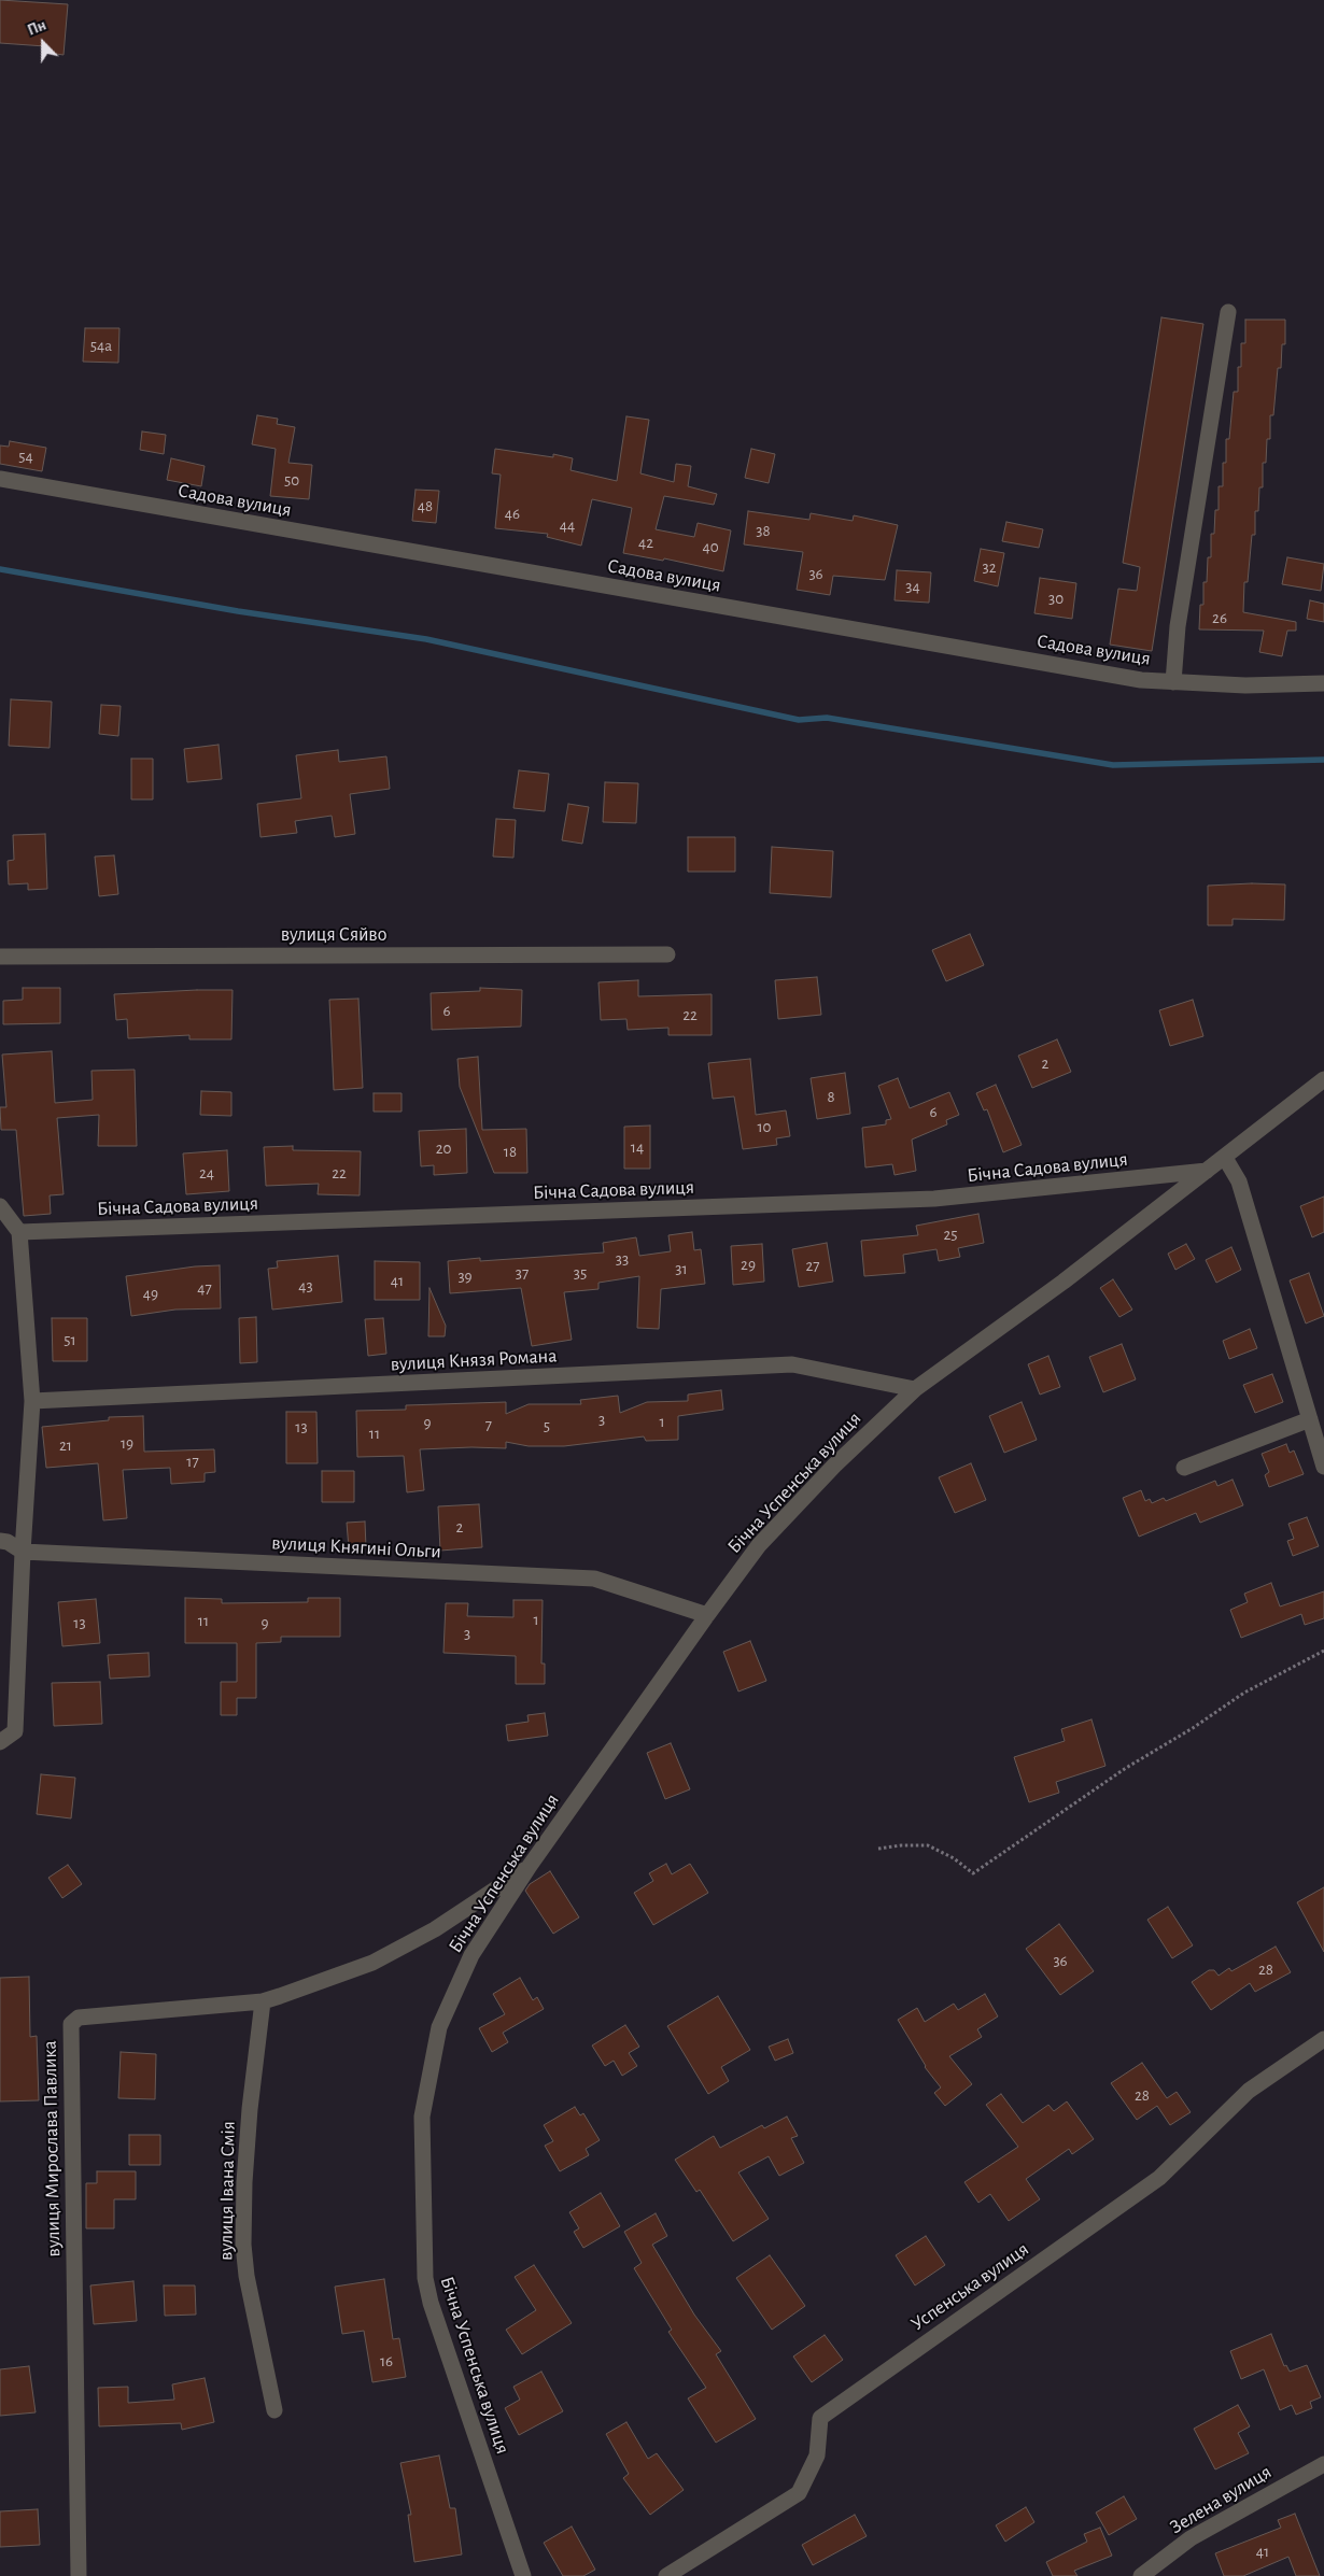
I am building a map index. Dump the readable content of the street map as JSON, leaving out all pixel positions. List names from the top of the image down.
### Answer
{
  "streets": {
    "street": [
      "Садова вулиця",
      "вулиця Сяйво",
      "Бічна Садова вулиця",
      "вулиця Князя Романа",
      "Бічна Успенська вулиця",
      "вулиця Княгині Ольги",
      "вулиця Мирослава Павлика",
      "вулиця Івана Смія",
      "Успенська вулиця",
      "Зелена вулиця"
    ]
  },
  "crossings": [
    ["вулиця Князя Романа", "Бічна Успенська вулиця"],
    ["Бічна Успенська вулиця", "вулиця Княгині Ольги"],
    ["Бічна Успенська вулиця", "вулиця Мирослава Павлика"],
    ["вулиця Мирослава Павлика", "вулиця Івана Смія"]
  ],
  "house_numbers": [
    "54а",
    "54",
    "50",
    "48",
    "46",
    "44",
    "38",
    "42",
    "40",
    "32",
    "36",
    "34",
    "30",
    "26",
    "6",
    "22",
    "2",
    "8",
    "6",
    "10",
    "14",
    "20",
    "18",
    "24",
    "22",
    "25",
    "33",
    "29",
    "27",
    "31",
    "37",
    "35",
    "39",
    "41",
    "43",
    "47",
    "49",
    "51",
    "3",
    "1",
    "9",
    "7",
    "5",
    "13",
    "11",
    "19",
    "21",
    "17",
    "2",
    "1",
    "11",
    "13",
    "9",
    "3",
    "36",
    "28",
    "28",
    "16",
    "41"
  ],
  "north": "top"
}
